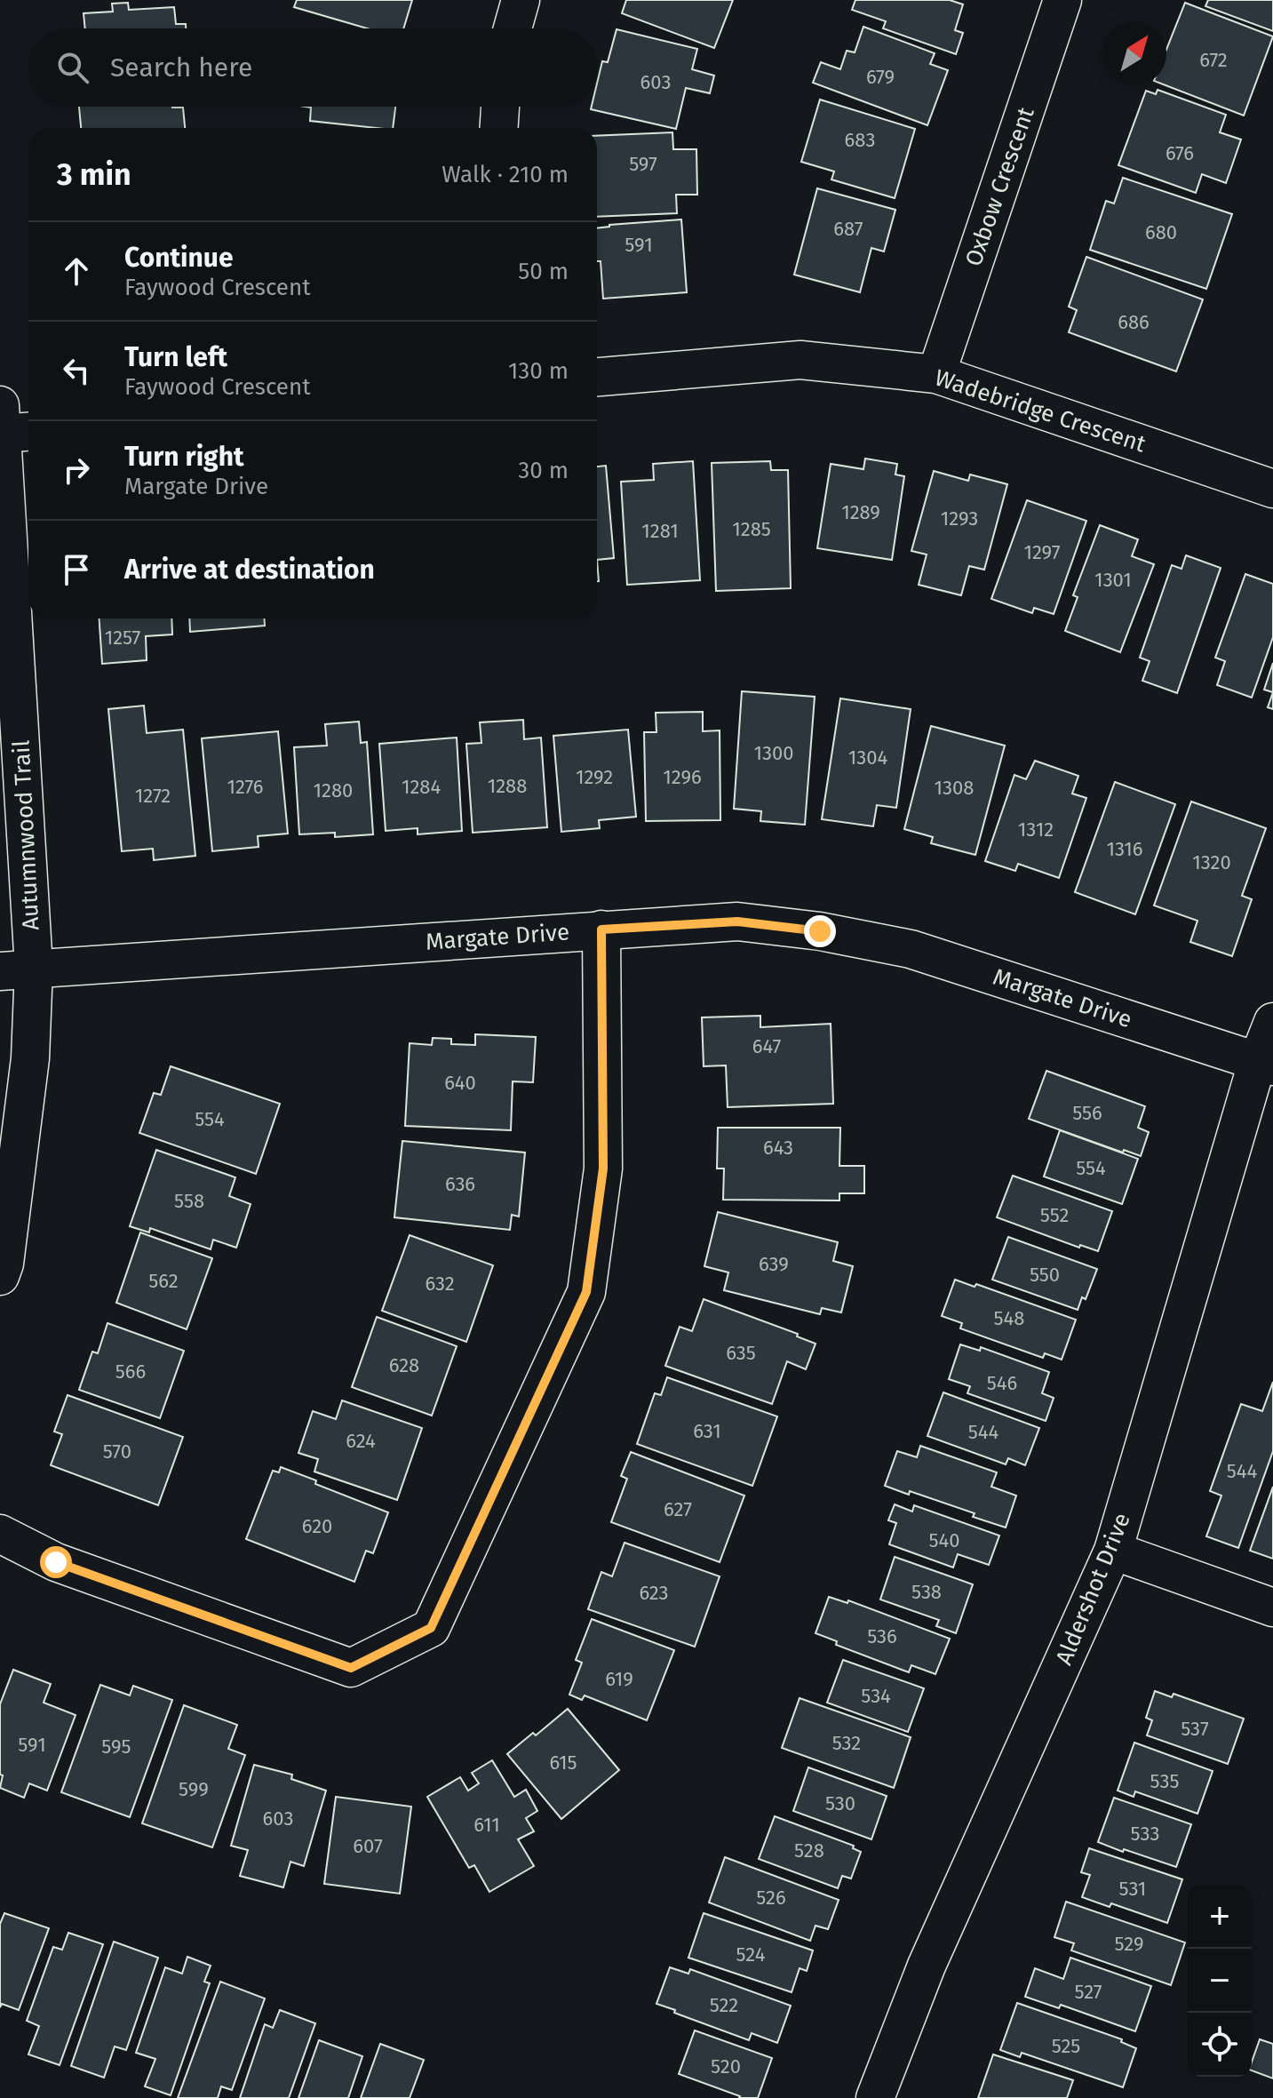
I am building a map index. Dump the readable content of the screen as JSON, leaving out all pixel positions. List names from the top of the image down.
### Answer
{
  "streets": {
    "street": [
      "Oxbow Crescent",
      "Wadebridge Crescent",
      "Autumnwood Trail",
      "Margate Drive",
      "Aldershot Drive"
    ]
  },
  "crossings": [
    ["Oxbow Crescent", "Wadebridge Crescent"],
    ["Autumnwood Trail", "Margate Drive"],
    ["Margate Drive", "Aldershot Drive"]
  ],
  "house_numbers": [
    "672",
    "679",
    "603",
    "683",
    "676",
    "597",
    "687",
    "680",
    "591",
    "686",
    "1289",
    "1293",
    "1285",
    "1281",
    "1297",
    "1301",
    "1257",
    "1300",
    "1304",
    "1292",
    "1296",
    "1288",
    "1276",
    "1284",
    "1308",
    "1280",
    "1272",
    "1312",
    "1316",
    "1320",
    "647",
    "640",
    "556",
    "554",
    "643",
    "554",
    "636",
    "558",
    "552",
    "639",
    "550",
    "562",
    "632",
    "548",
    "635",
    "628",
    "566",
    "546",
    "631",
    "544",
    "624",
    "570",
    "544",
    "627",
    "620",
    "540",
    "538",
    "623",
    "536",
    "619",
    "534",
    "537",
    "532",
    "591",
    "595",
    "615",
    "535",
    "599",
    "530",
    "603",
    "611",
    "533",
    "607",
    "528",
    "531",
    "526",
    "529",
    "524",
    "527",
    "522",
    "525",
    "520"
  ],
  "north": "top right",
  "page": {
    "search": "Search here",
    "heading": ["3 min", "Walk · 210 m"],
    "list": [
      ["Continue", "Faywood Crescent", "50 m"],
      ["Turn left", "Faywood Crescent", "130 m"],
      ["Turn right", "Margate Drive", "30 m"],
      "Arrive at destination"
    ],
    "map_buttons": ["+", "−"]
  }
}
